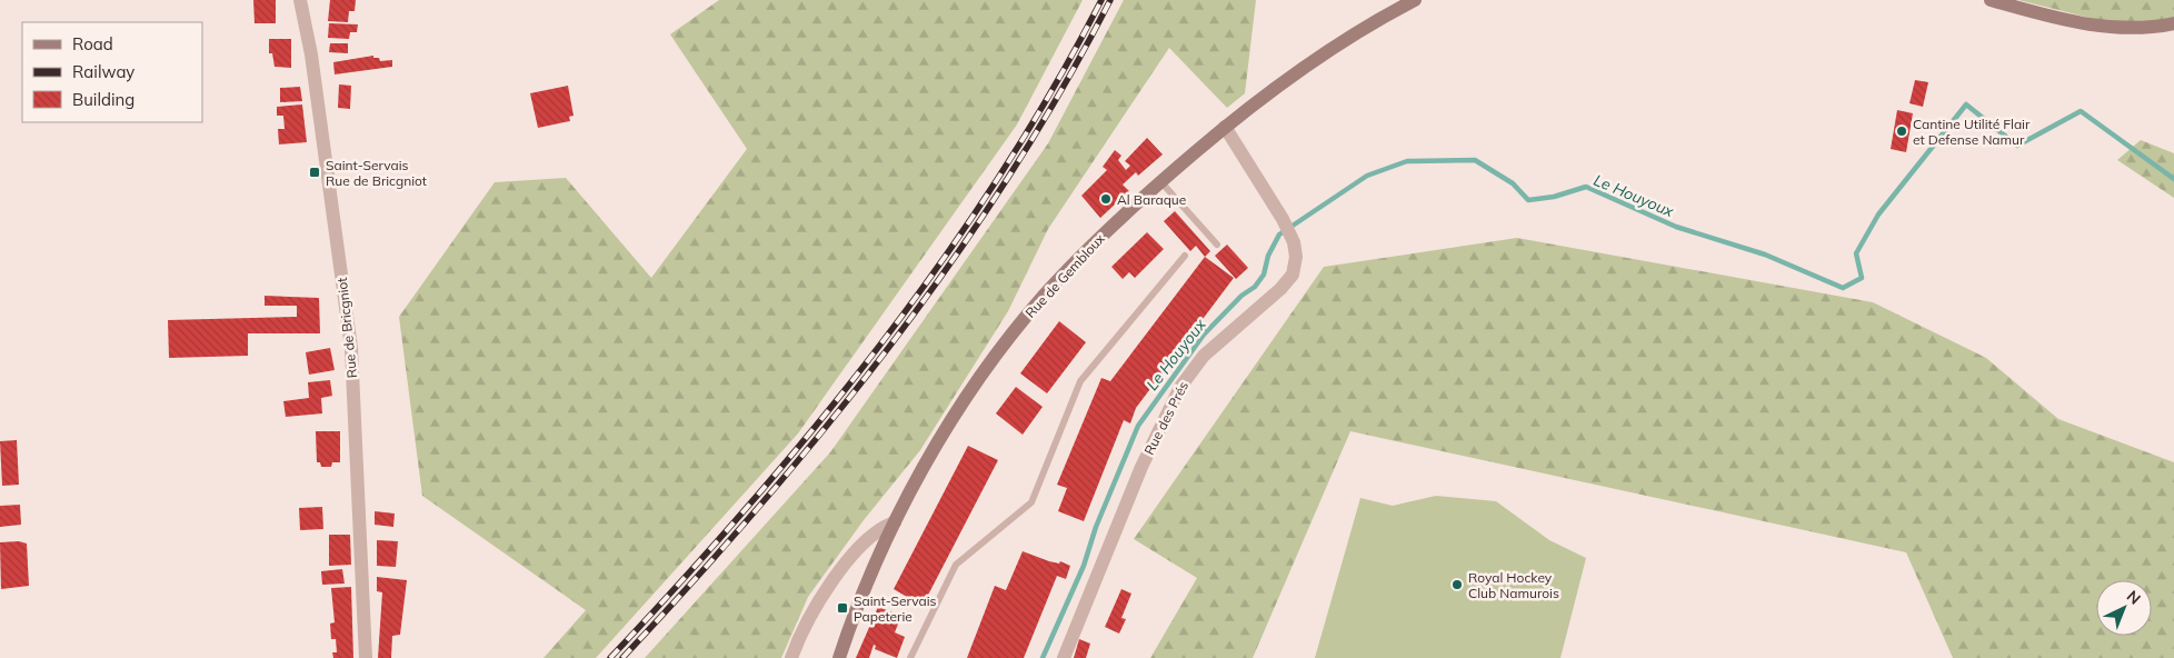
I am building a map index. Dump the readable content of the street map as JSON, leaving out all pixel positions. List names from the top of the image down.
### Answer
{
  "streets": {
    "main road": ["Rue de Gembloux"],
    "street": ["Rue de Bricgniot", "Rue des Prés"]
  },
  "crossings": [
    ["Rue de Gembloux", "Rue des Prés"]
  ],
  "water": ["Le Houyoux"],
  "places": {
    "other": ["Cantine Utilité Flair et Defense Namur", "Al Baraque", "Royal Hockey Club Namurois"],
    "transit": ["Saint-Servais Rue de Bricgniot", "Saint-Servais Papeterie"]
  },
  "legend": ["Road", "Railway", "Building"],
  "north": "top right"
}
